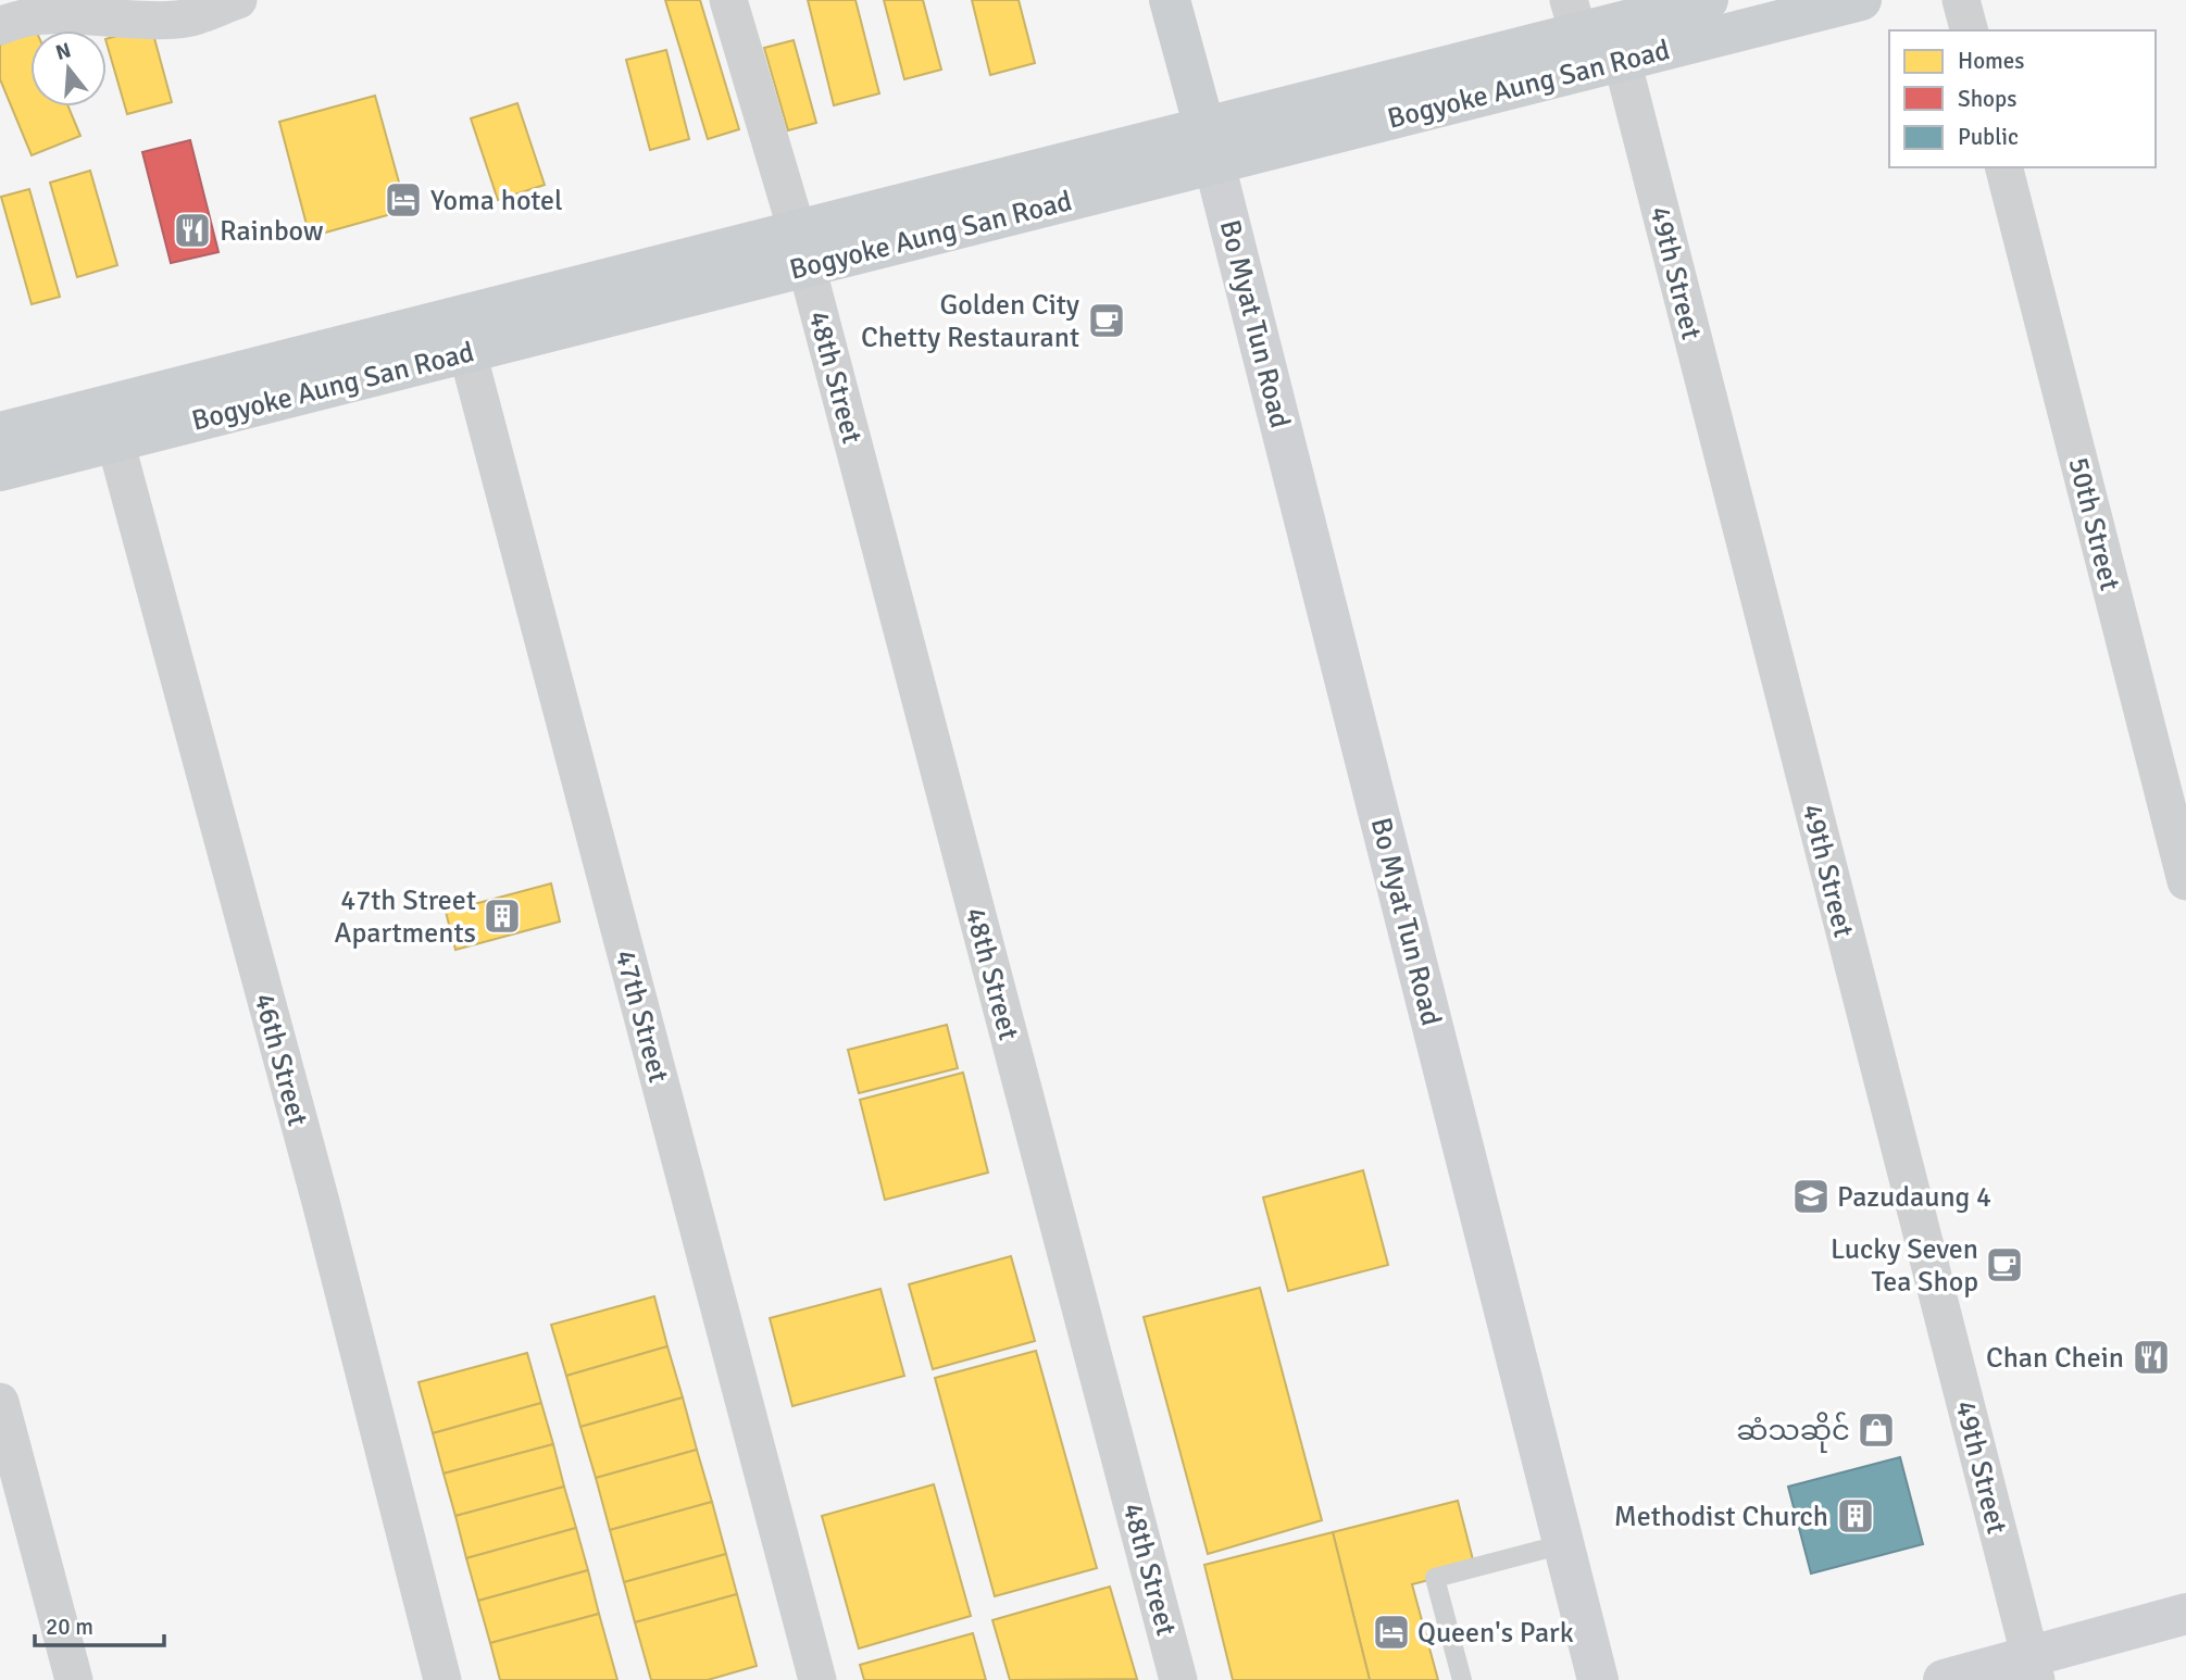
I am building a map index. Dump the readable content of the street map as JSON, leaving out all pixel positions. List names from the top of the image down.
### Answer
{
  "streets": {
    "main road": ["Bogyoke Aung San Road", "Bo Myat Tun Road"],
    "street": [
      "49th Street",
      "48th Street",
      "50th Street",
      "47th Street",
      "46th Street"
    ]
  },
  "crossings": [
    ["Bogyoke Aung San Road", "49th Street"],
    ["Bogyoke Aung San Road", "Bo Myat Tun Road"],
    ["Bogyoke Aung San Road", "48th Street"],
    ["Bogyoke Aung San Road", "47th Street"],
    ["Bogyoke Aung San Road", "46th Street"]
  ],
  "places": {
    "hotel": ["Yoma hotel", "Queen's Park"],
    "restaurant": ["Rainbow", "Chan Chein"],
    "cafe": ["Golden City Chetty Restaurant", "Lucky Seven Tea Shop"],
    "building": ["47th Street Apartments", "Methodist Church"],
    "school or university": ["Pazudaung 4"],
    "shop": ["ဆံသဆိုင်"]
  },
  "legend": ["Homes", "Shops", "Public"],
  "scale_bar": "20 m",
  "north": "top"
}
